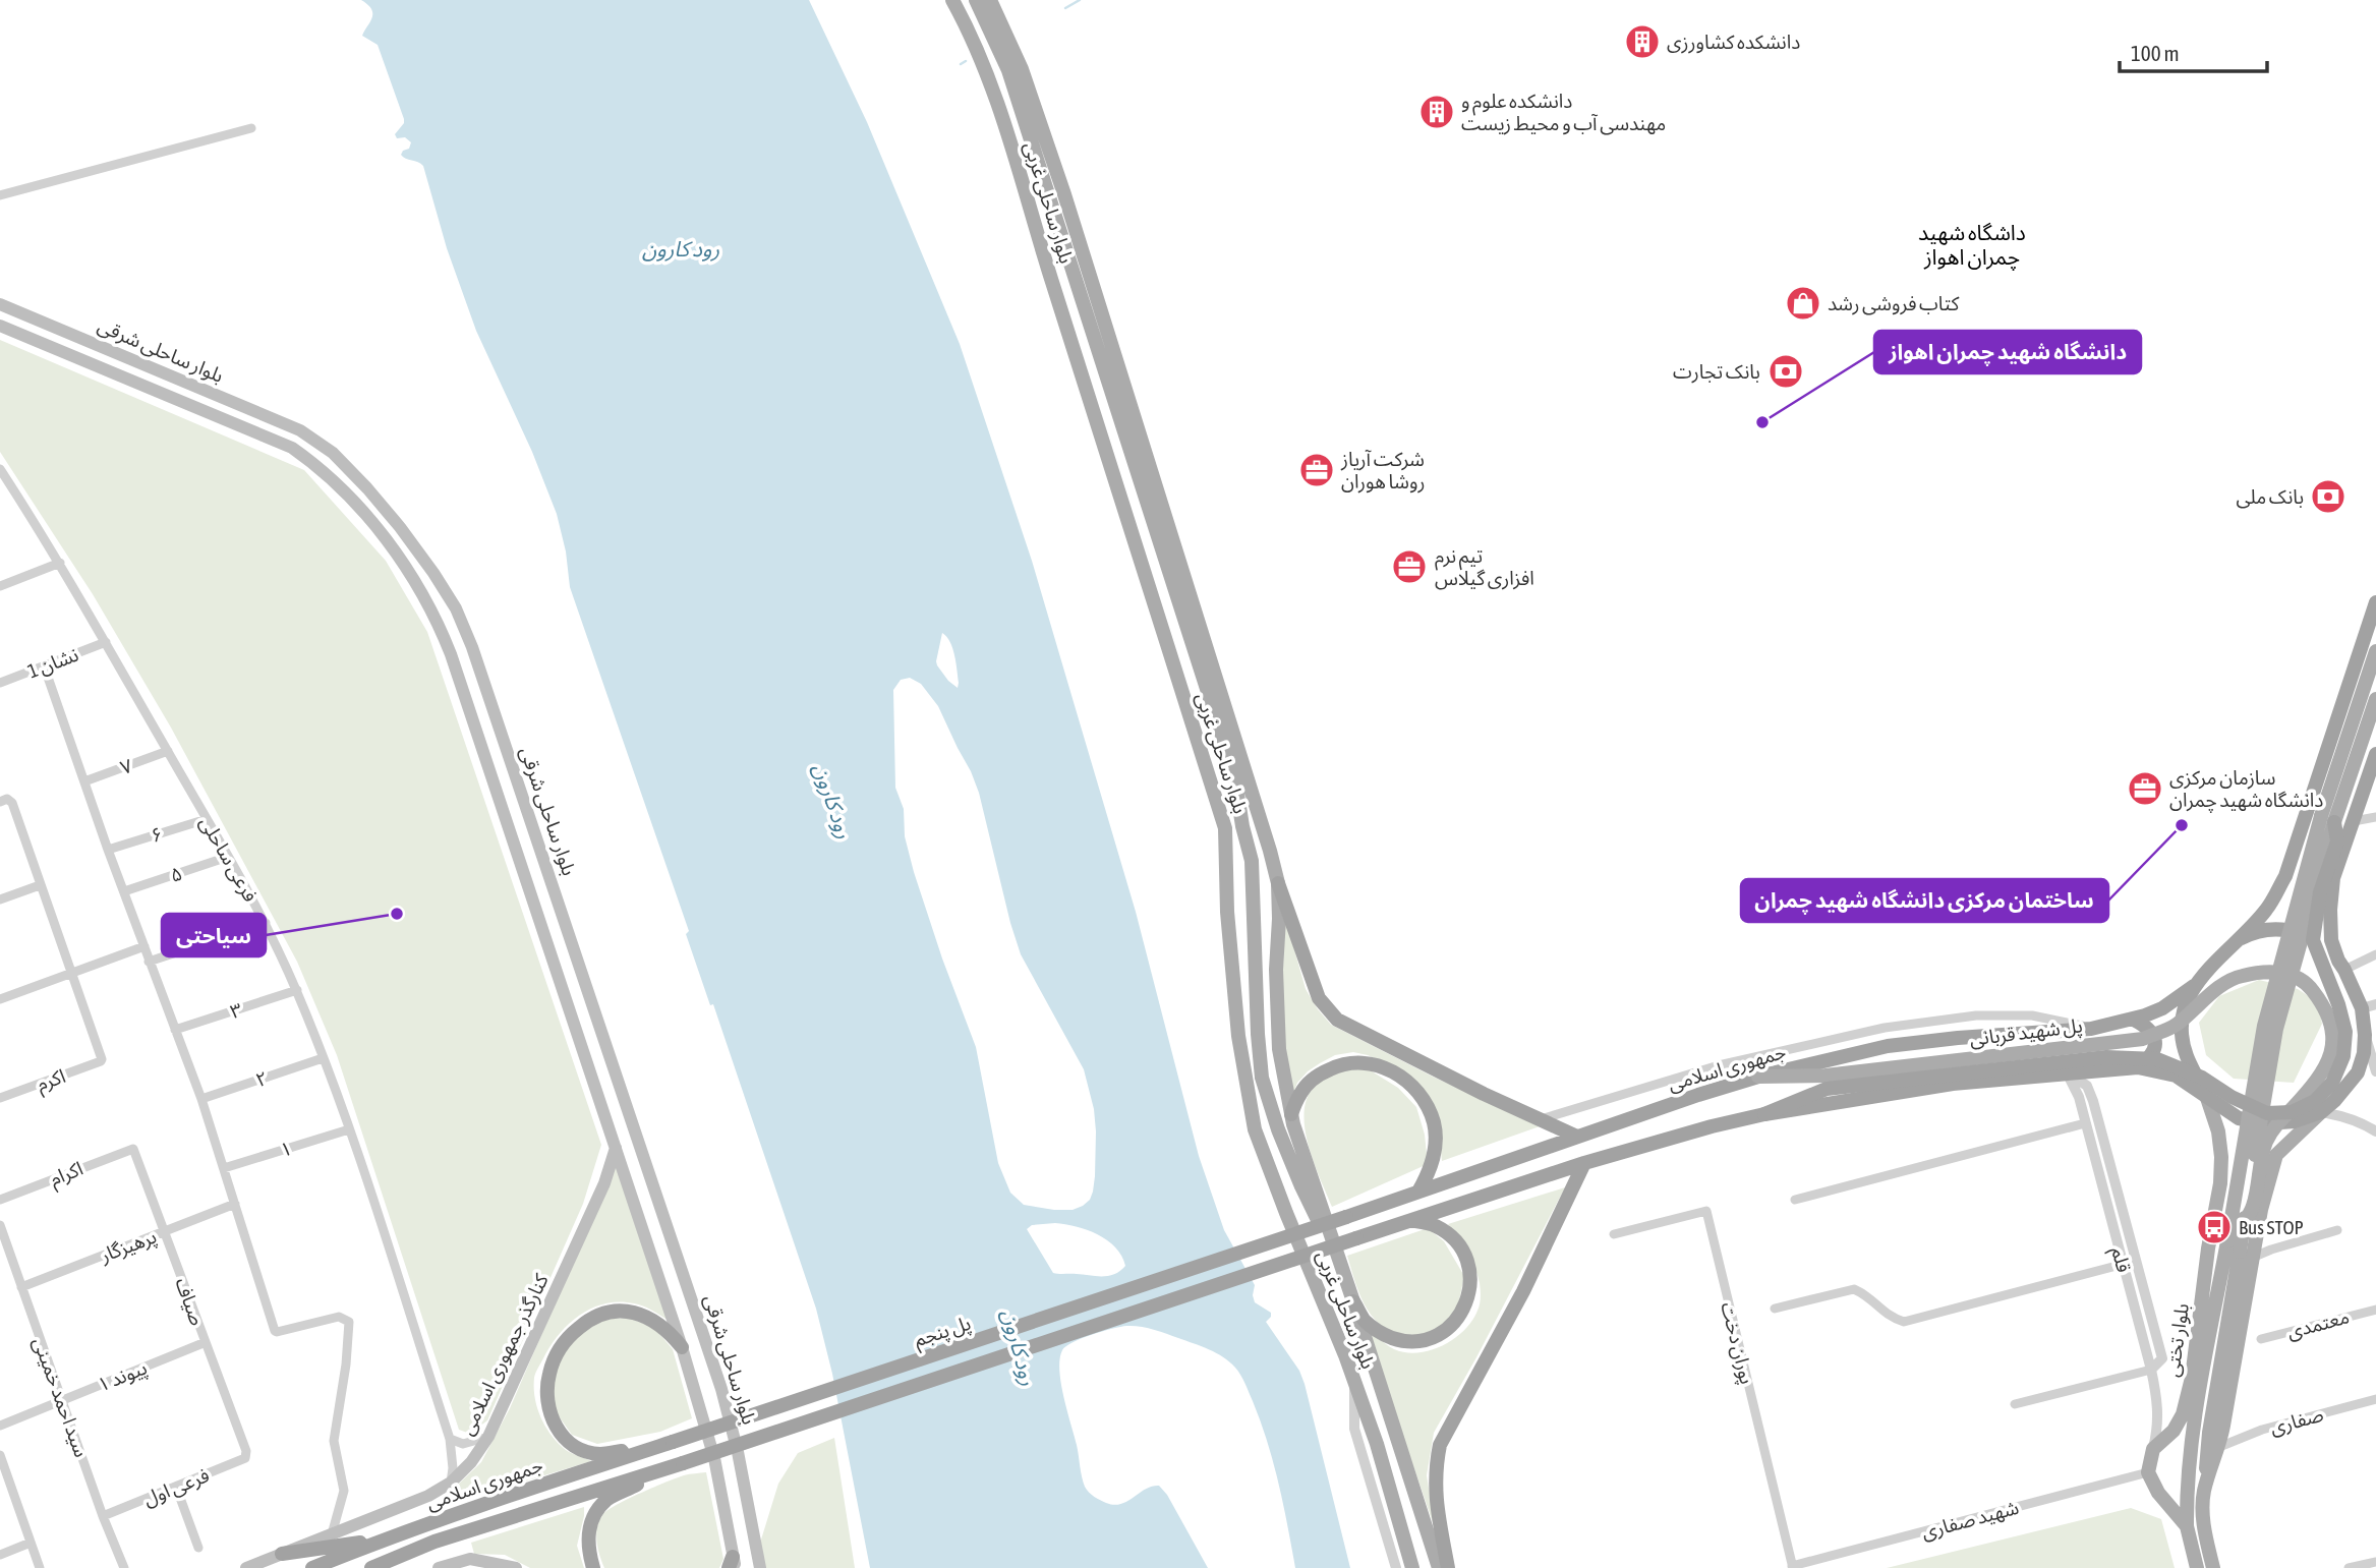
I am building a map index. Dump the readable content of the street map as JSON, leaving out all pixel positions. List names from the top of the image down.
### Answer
{
  "streets": {
    "highway": ["پل شهید قربانی", "جمهوری اسلامی", "پل پنجم"],
    "main road": [
      "بلوار ساحلی غربی",
      "بلوار ساحلی شرقی",
      "بلوار تختی",
      "کنارگذر جمهوری اسلامی"
    ],
    "street": [
      "نشان 1",
      "۷",
      "۶",
      "فرعی ساحلی",
      "۵",
      "۳",
      "۲",
      "اکرم",
      "۱",
      "اکرام",
      "پرهیزگار",
      "قلم",
      "صیاف",
      "معتمدی",
      "پوران دخت",
      "پیوند ۱",
      "سید احمد خمینی",
      "صفاری",
      "فرعی اول",
      "شهید صفاری"
    ]
  },
  "crossings": [
    ["بلوار ساحلی شرقی", "کنارگذر جمهوری اسلامی"],
    ["نشان 1", "فرعی ساحلی"],
    ["۷", "فرعی ساحلی"],
    ["۶", "فرعی ساحلی"],
    ["فرعی ساحلی", "۵"],
    ["فرعی ساحلی", "۳"],
    ["فرعی ساحلی", "۲"],
    ["فرعی ساحلی", "۱"],
    ["فرعی ساحلی", "کنارگذر جمهوری اسلامی"],
    ["پل شهید قربانی", "جمهوری اسلامی"],
    ["جمهوری اسلامی", "پل پنجم"],
    ["جمهوری اسلامی", "بلوار تختی"],
    ["اکرام", "صیاف"],
    ["پرهیزگار", "صیاف"],
    ["پرهیزگار", "سید احمد خمینی"],
    ["قلم", "بلوار تختی"],
    ["صیاف", "پیوند ۱"],
    ["صیاف", "فرعی اول"],
    ["پوران دخت", "شهید صفاری"],
    ["پیوند ۱", "سید احمد خمینی"],
    ["سید احمد خمینی", "فرعی اول"]
  ],
  "districts": ["داشگاه شهید چمران اهواز"],
  "water": ["رود کارون"],
  "places": {
    "building": ["دانشکده کشاورزی", "دانشکده علوم و مهندسی آب و محیط زیست"],
    "shop": ["کتاب فروشی رشد"],
    "bank": ["بانک تجارت", "بانک ملی"],
    "other": ["دانشگاه شهید چمران اهواز", "ساختمان مرکزی دانشگاه شهید چمران", "سیاحتی"],
    "office": ["شرکت آریاز روشا هوران", "تیم نرم افزاری گیلاس", "سازمان مرکزی دانشگاه شهید چمران"],
    "bus stop": ["Bus STOP"]
  },
  "scale_bar": "100 m"
}
